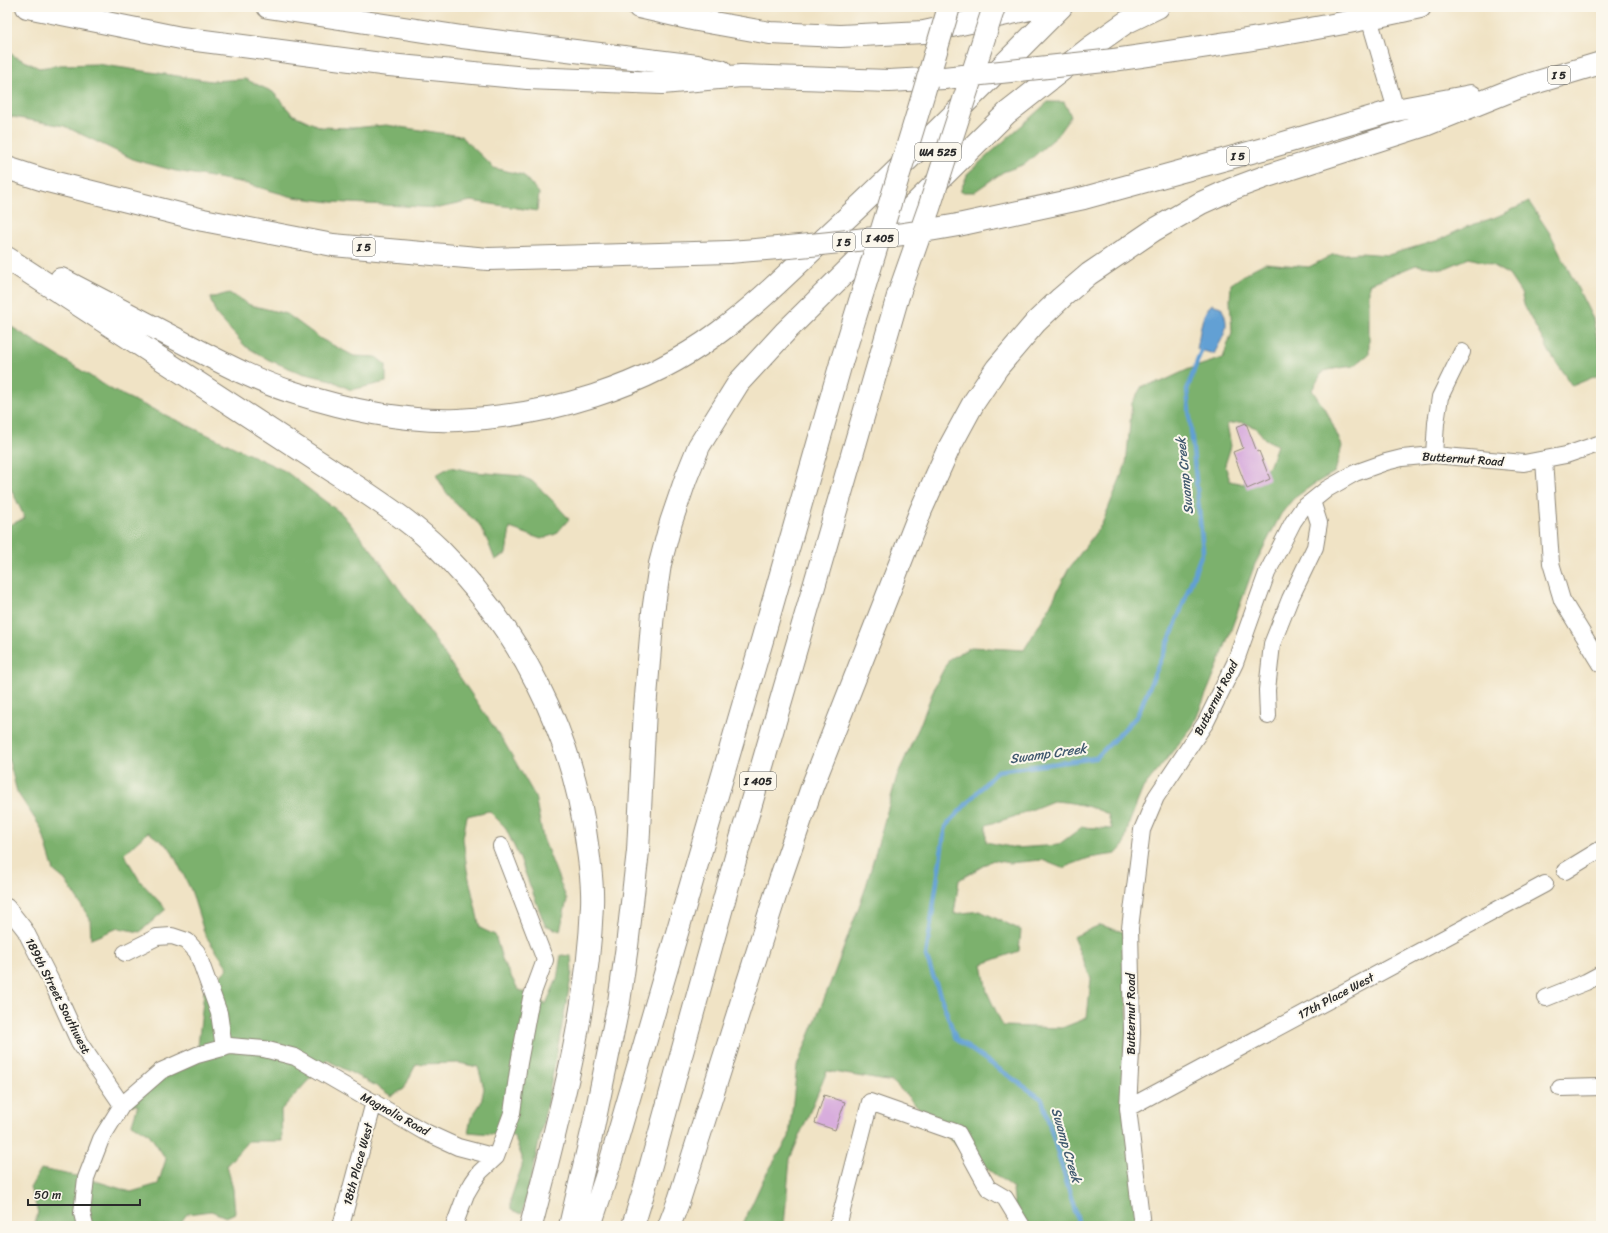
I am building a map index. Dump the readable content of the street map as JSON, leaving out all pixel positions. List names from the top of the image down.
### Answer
{
  "streets": {
    "highway": ["I 5", "WA 525", "I 405"],
    "street": [
      "Butternut Road",
      "189th Street Southwest",
      "17th Place West",
      "Magnolia Road",
      "18th Place West"
    ]
  },
  "crossings": [
    ["WA 525", "I 405"],
    ["Butternut Road", "17th Place West"],
    ["189th Street Southwest", "Magnolia Road"],
    ["Magnolia Road", "18th Place West"]
  ],
  "water": ["Swamp Creek"],
  "scale_bar": "50 m"
}
